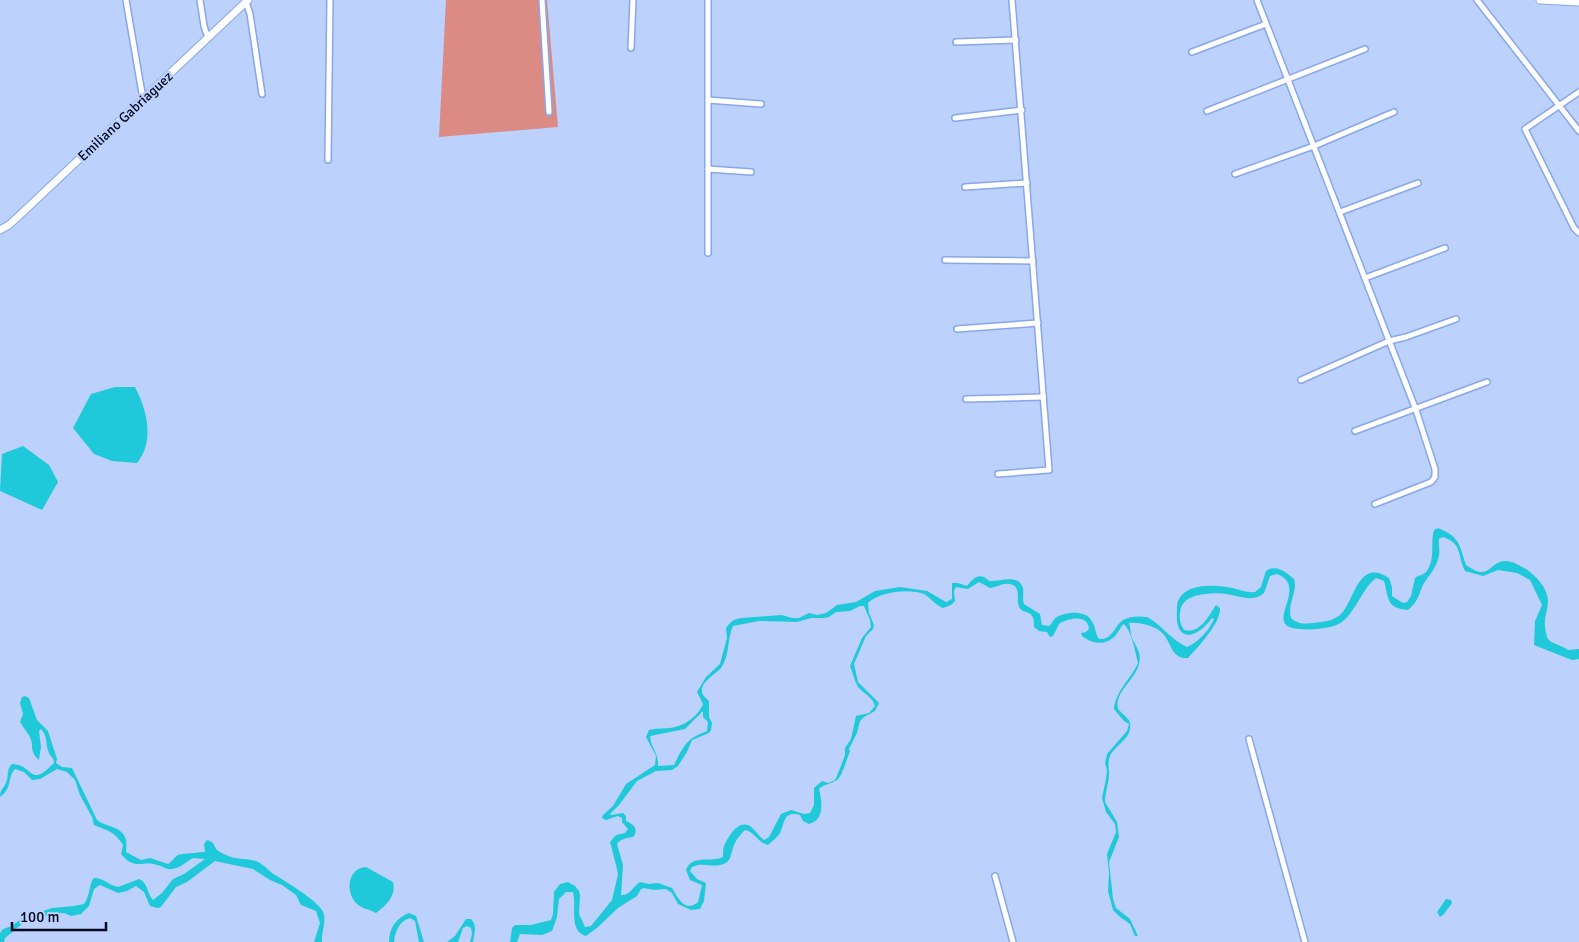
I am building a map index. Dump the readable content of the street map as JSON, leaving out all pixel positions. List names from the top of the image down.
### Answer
{
  "streets": {
    "main road": ["Emiliano Gabriaguez"]
  },
  "scale_bar": "100 m"
}
